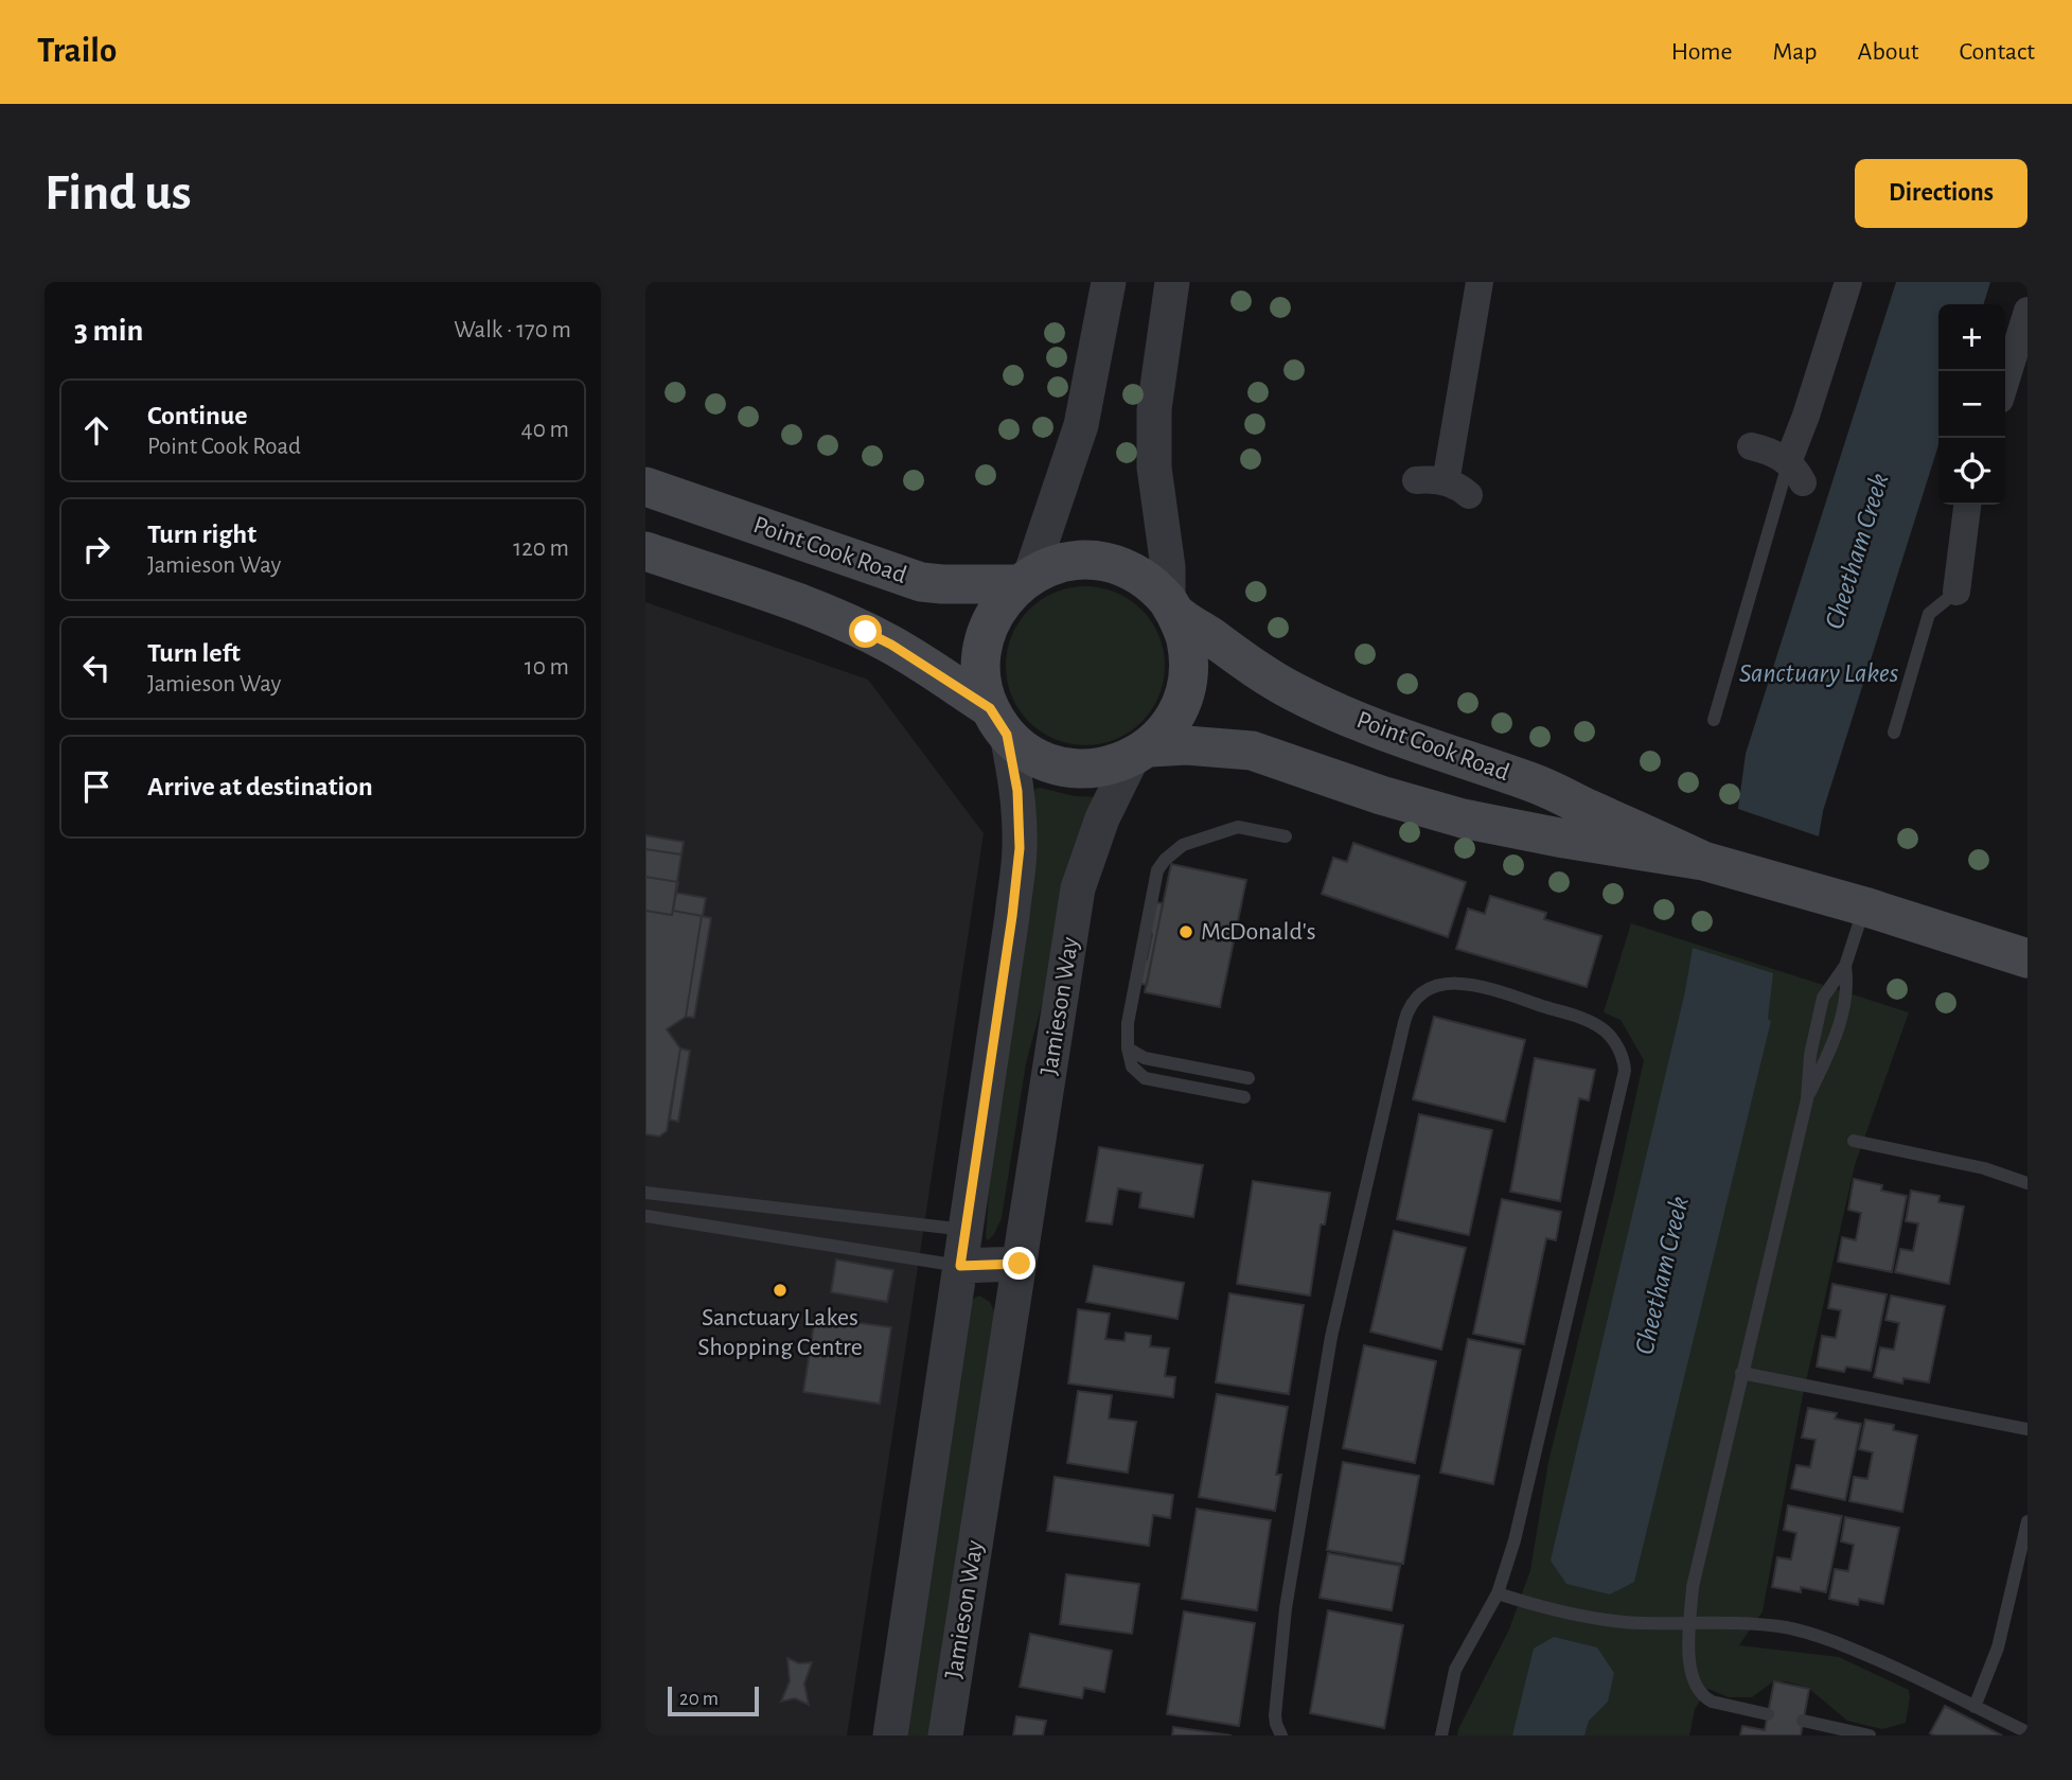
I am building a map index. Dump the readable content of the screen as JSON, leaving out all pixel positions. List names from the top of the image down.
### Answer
{
  "streets": {
    "main road": ["Point Cook Road"],
    "street": ["Jamieson Way"]
  },
  "crossings": [
    ["Point Cook Road", "Jamieson Way"]
  ],
  "water": ["Cheetham Creek", "Sanctuary Lakes"],
  "places": ["McDonald's", "Sanctuary Lakes Shopping Centre"],
  "scale_bar": "20 m",
  "page": {
    "header": "Trailo",
    "nav": [
      "Home",
      "Map",
      "About",
      "Contact"
    ],
    "buttons": "Directions",
    "title": "Find us",
    "heading": ["3 min", "Walk · 170 m"],
    "map_buttons": ["+", "−"],
    "list": [
      ["Continue", "Point Cook Road", "40 m"],
      ["Turn right", "Jamieson Way", "120 m"],
      ["Turn left", "Jamieson Way", "10 m"],
      "Arrive at destination"
    ],
    "scale": "20 m"
  }
}
